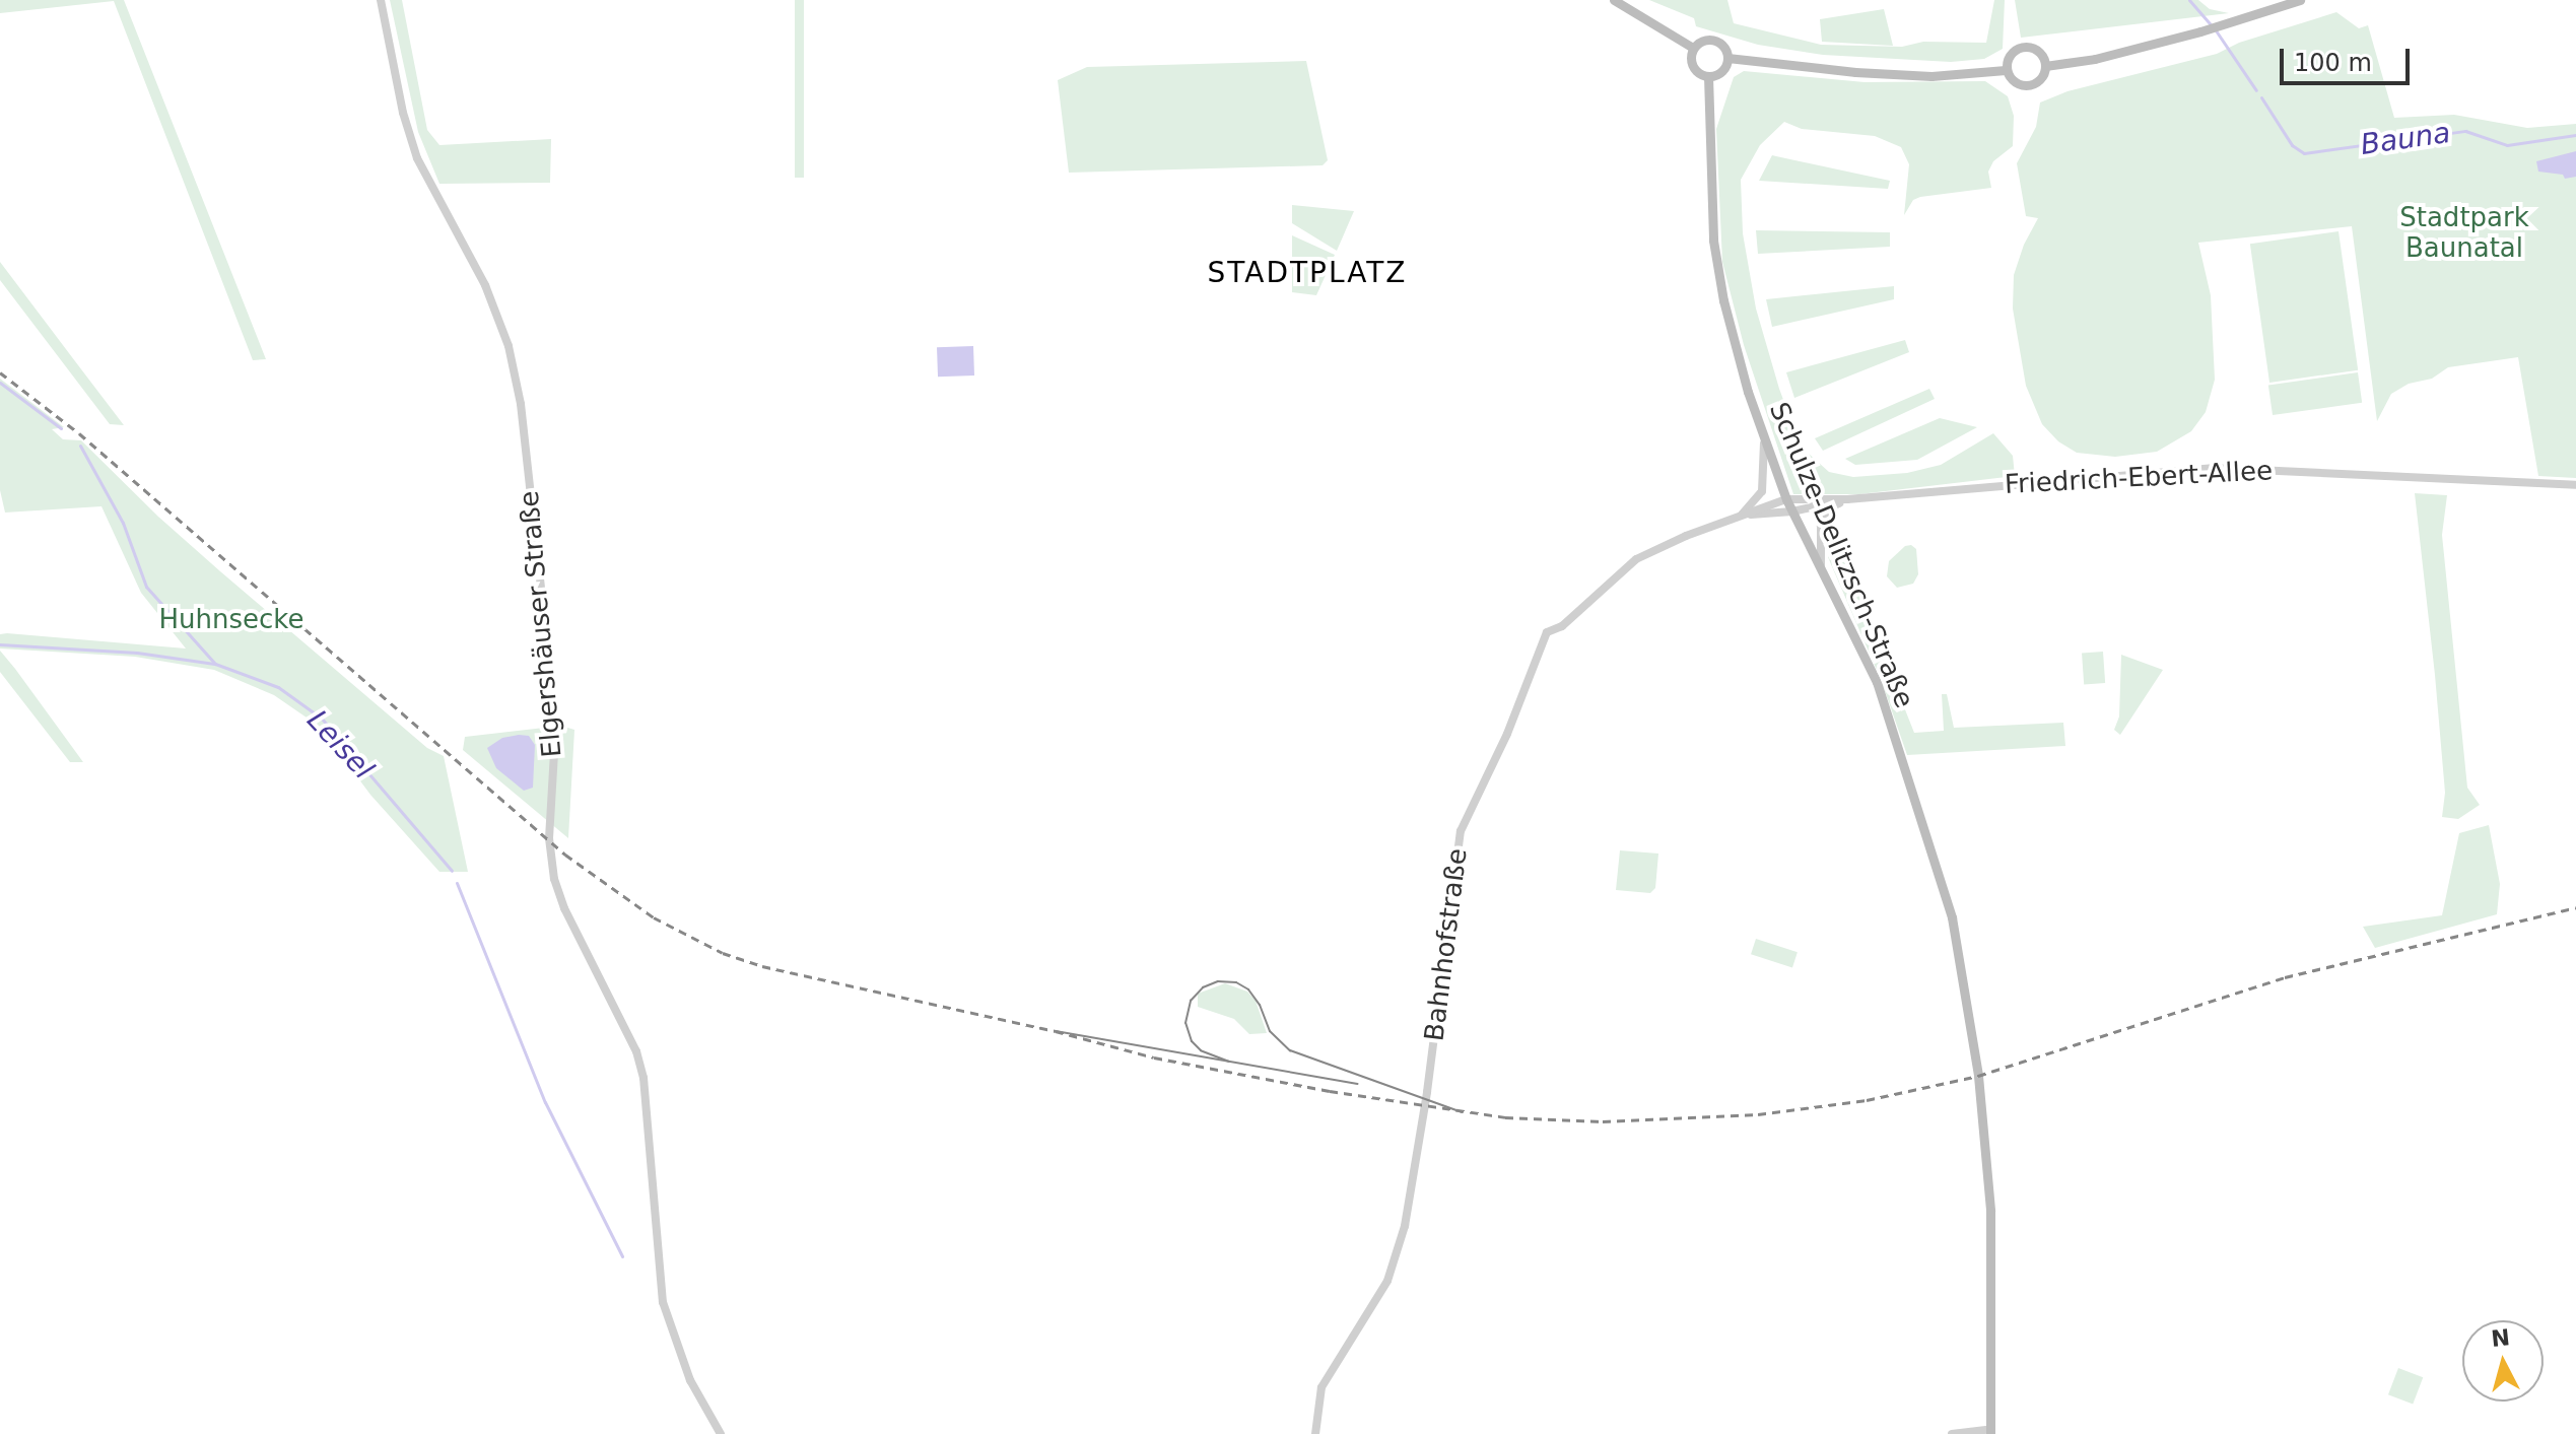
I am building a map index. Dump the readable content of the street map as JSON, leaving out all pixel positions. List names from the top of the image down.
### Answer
{
  "streets": {
    "main road": ["Schulze-Delitzsch-Straße"],
    "street": ["Friedrich-Ebert-Allee", "Elgershäuser Straße", "Bahnhofstraße"]
  },
  "crossings": [
    ["Friedrich-Ebert-Allee", "Bahnhofstraße"],
    ["Schulze-Delitzsch-Straße", "Bahnhofstraße"]
  ],
  "districts": ["STADTPLATZ"],
  "water": ["Bauna", "Leisel"],
  "parks": ["Stadtpark Baunatal", "Huhnsecke"],
  "scale_bar": "100 m",
  "north": "top"
}
